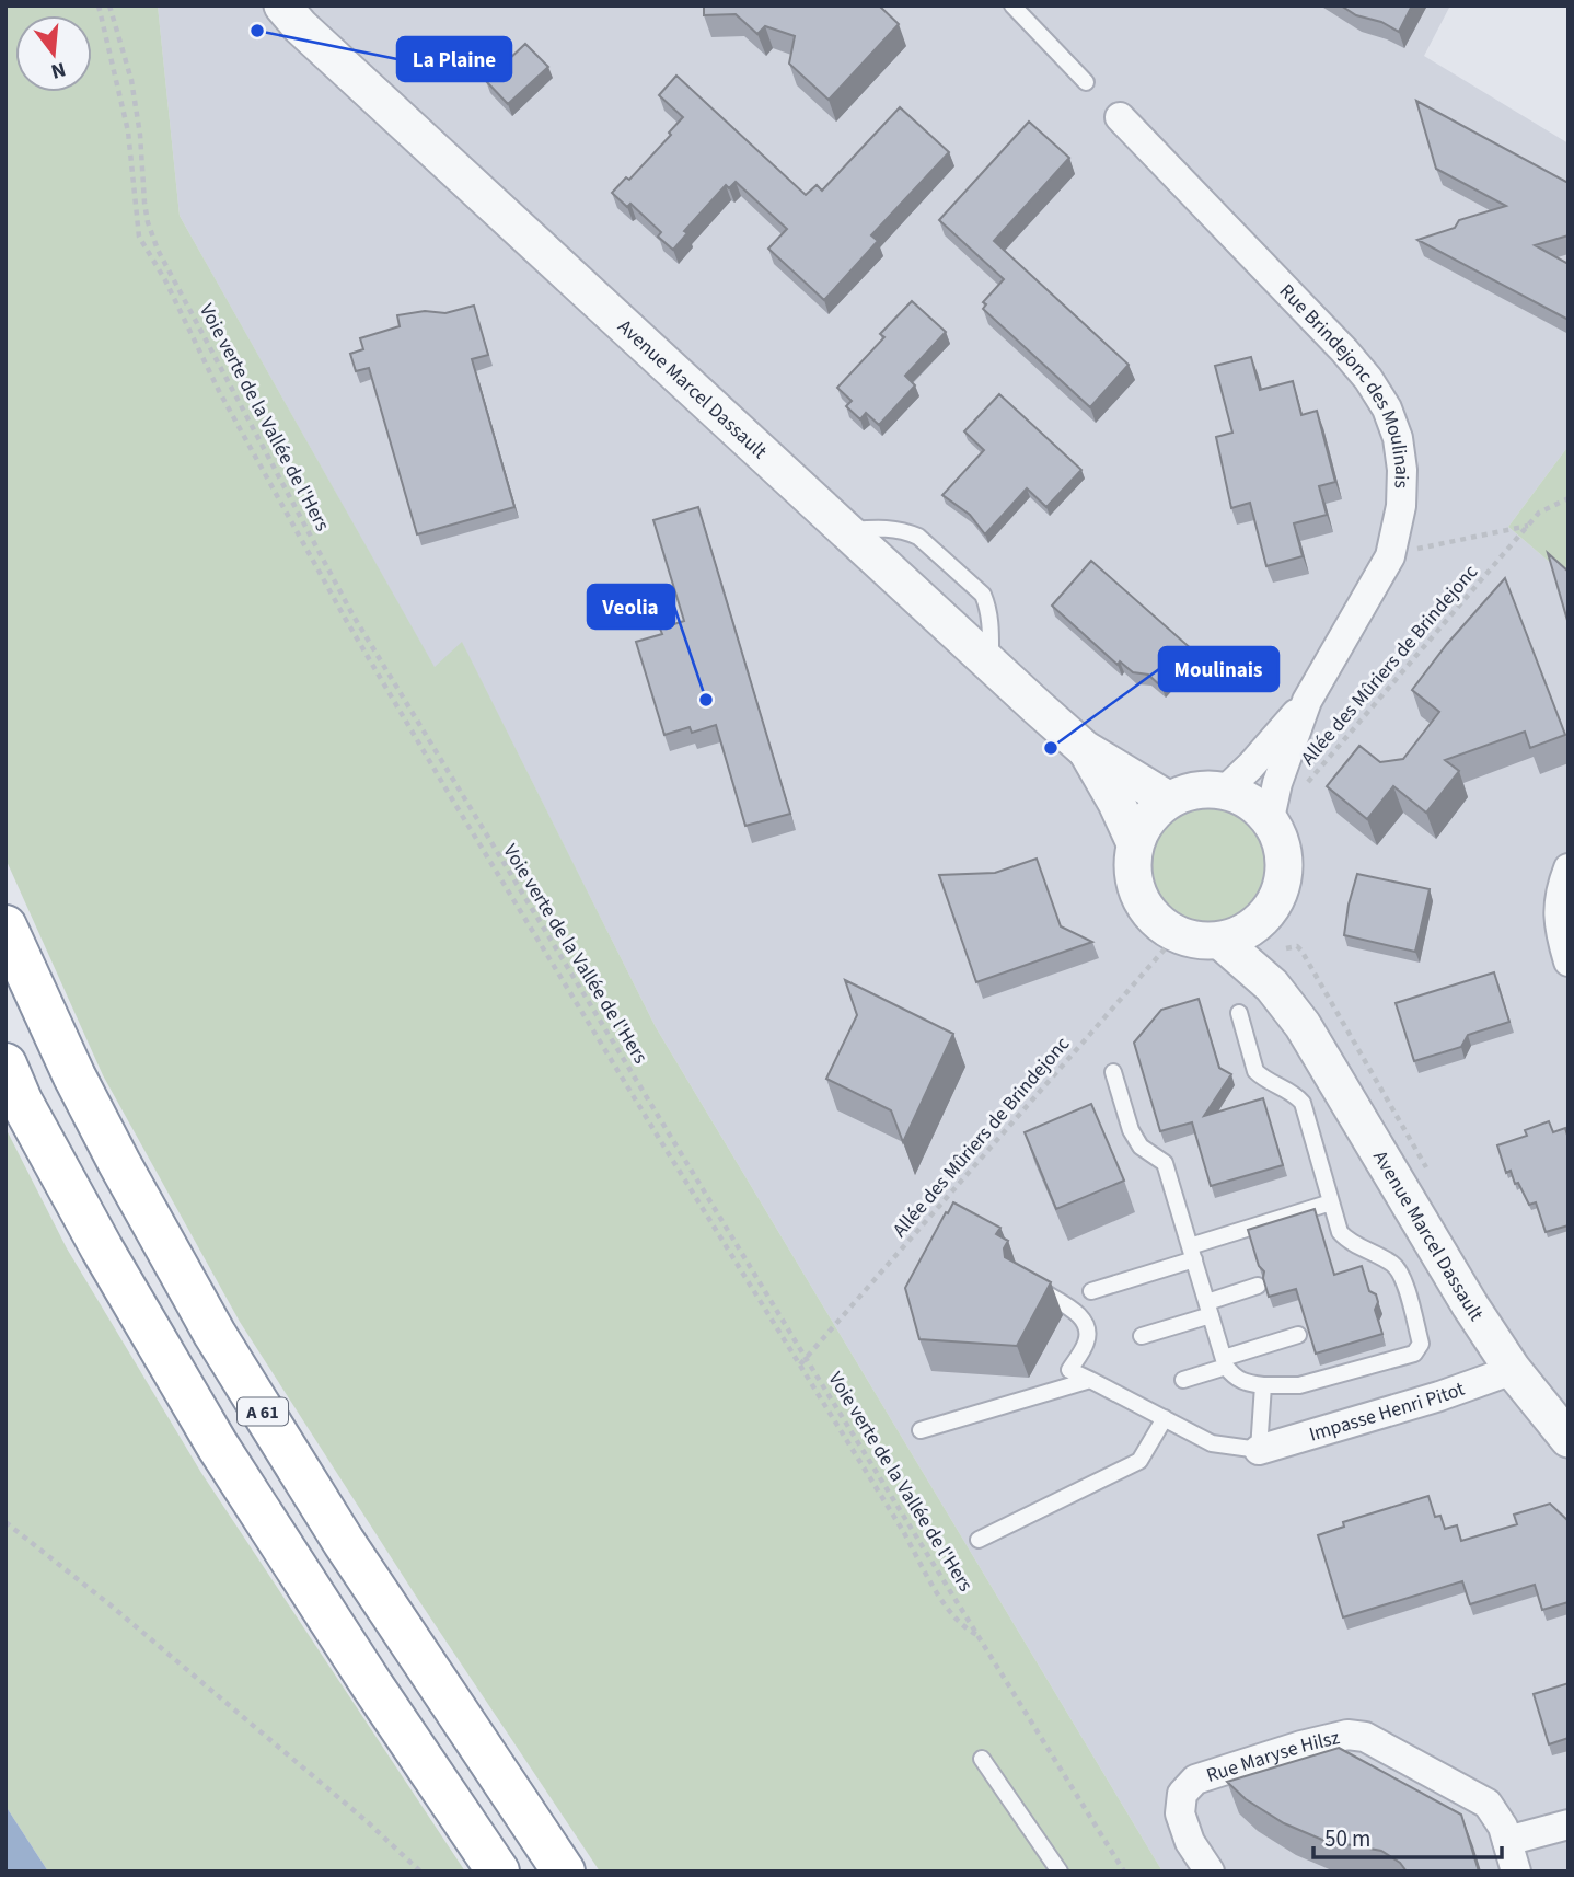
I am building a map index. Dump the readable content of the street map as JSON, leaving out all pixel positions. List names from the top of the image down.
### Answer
{
  "streets": {
    "highway": ["A 61"],
    "street": [
      "Avenue Marcel Dassault",
      "Rue Brindejonc des Moulinais",
      "Impasse Henri Pitot",
      "Rue Maryse Hilsz"
    ],
    "path": ["Voie verte de la Vallée de l'Hers", "Allée des Mûriers de Brindejonc"]
  },
  "crossings": [
    ["Avenue Marcel Dassault", "Rue Brindejonc des Moulinais"],
    ["Avenue Marcel Dassault", "Allée des Mûriers de Brindejonc"],
    ["Avenue Marcel Dassault", "Impasse Henri Pitot"],
    ["Rue Brindejonc des Moulinais", "Allée des Mûriers de Brindejonc"],
    ["Voie verte de la Vallée de l'Hers", "Allée des Mûriers de Brindejonc"]
  ],
  "places": ["La Plaine", "Veolia", "Moulinais"],
  "scale_bar": "50 m",
  "north": "bottom"
}
